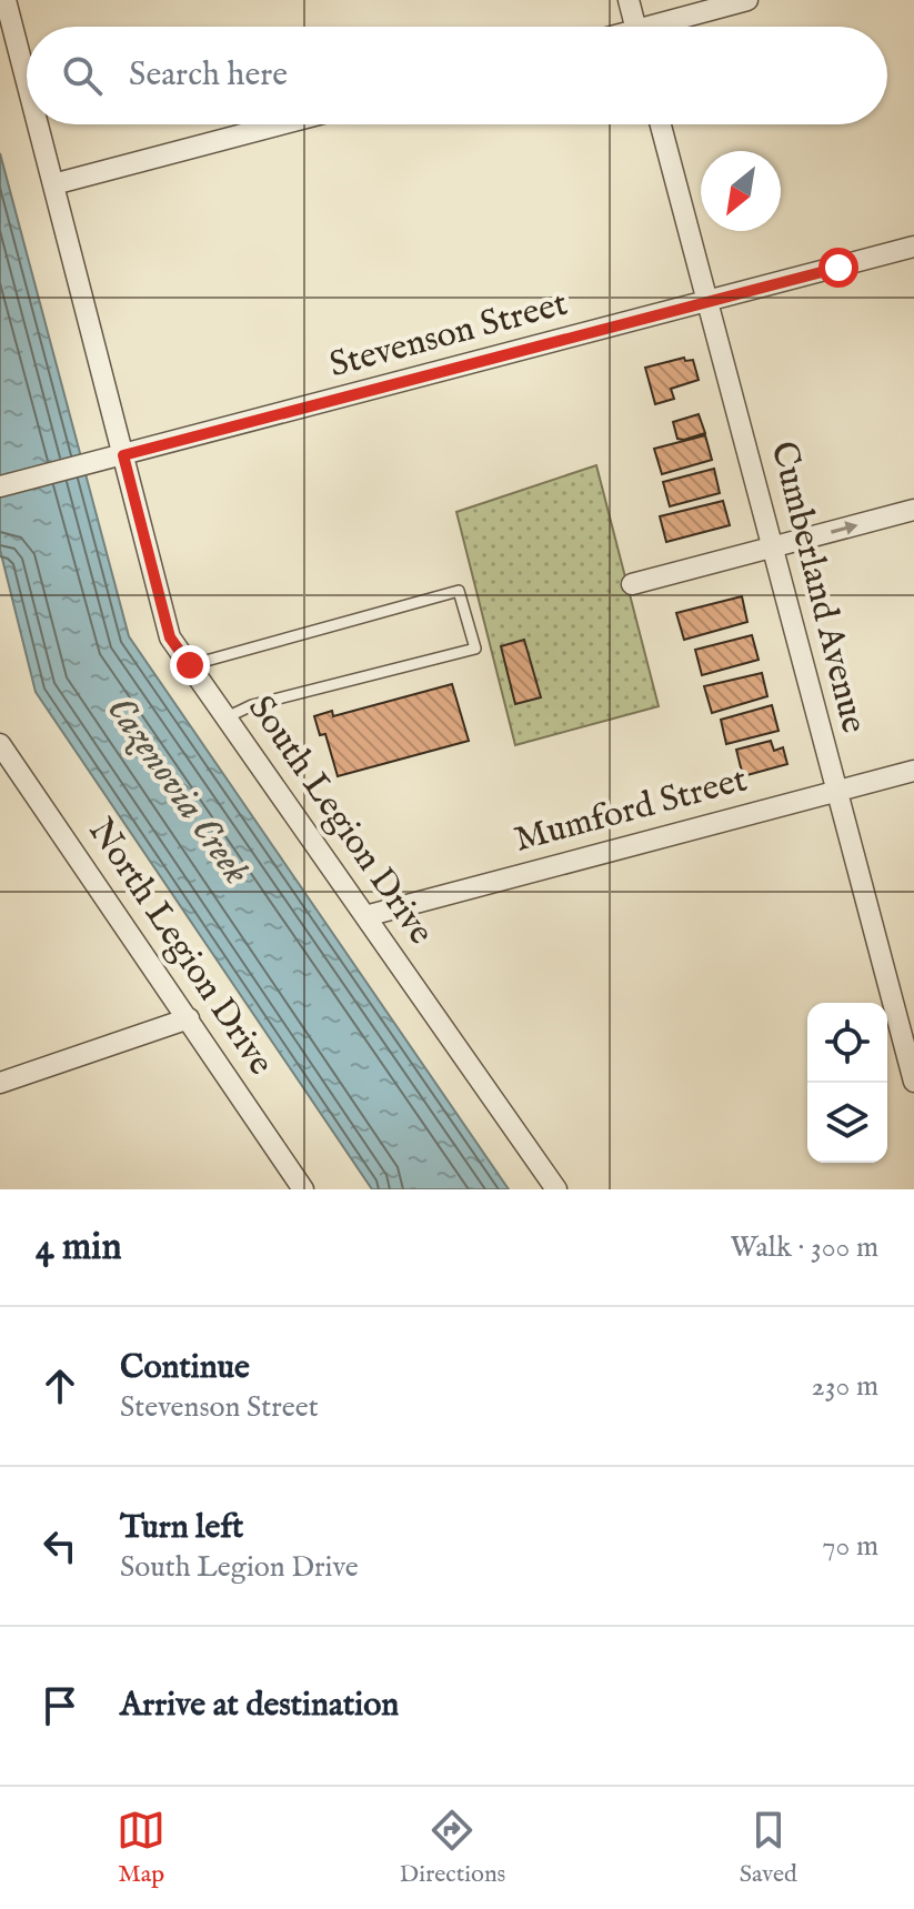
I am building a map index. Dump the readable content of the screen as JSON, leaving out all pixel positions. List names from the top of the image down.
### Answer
{
  "streets": {
    "street": [
      "Stevenson Street",
      "Cumberland Avenue",
      "Mumford Street",
      "South Legion Drive",
      "North Legion Drive"
    ]
  },
  "crossings": [
    ["Stevenson Street", "Cumberland Avenue"],
    ["Stevenson Street", "South Legion Drive"],
    ["Cumberland Avenue", "Mumford Street"],
    ["Mumford Street", "South Legion Drive"]
  ],
  "water": ["Cazenovia Creek"],
  "north": "bottom left",
  "page": {
    "search": "Search here",
    "heading": ["4 min", "Walk · 300 m"],
    "list": [
      ["Continue", "Stevenson Street", "230 m"],
      ["Turn left", "South Legion Drive", "70 m"],
      "Arrive at destination"
    ],
    "nav": ["Map", "Directions", "Saved"]
  }
}
